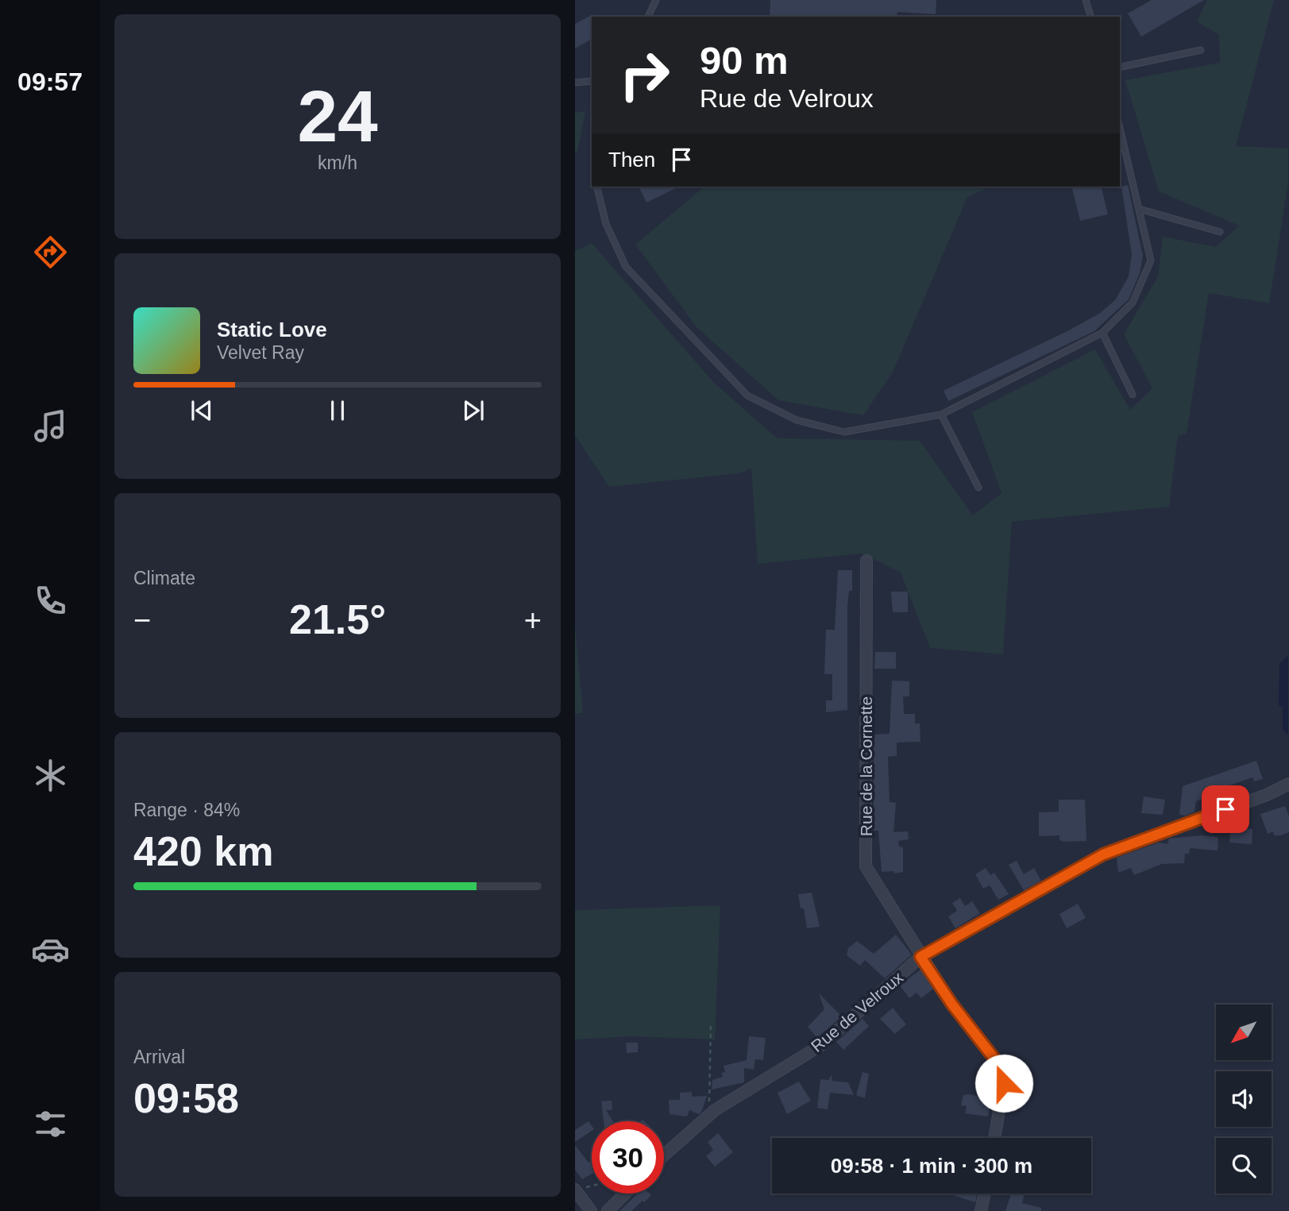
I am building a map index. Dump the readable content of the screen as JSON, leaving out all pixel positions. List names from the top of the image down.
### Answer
{
  "streets": {
    "street": ["Rue de la Cornette", "Rue de Velroux"]
  },
  "crossings": [
    ["Rue de la Cornette", "Rue de Velroux"]
  ],
  "north": "bottom left",
  "page": {
    "tabs": "09:57",
    "tile": [
      ["24", "km/h"],
      "Climate",
      ["Range · 84%", "420 km"],
      ["Arrival", "09:58"]
    ],
    "turn": ["90 m", "Rue de Velroux"],
    "then": "Then",
    "song": ["Static Love", "Velvet Ray"],
    "heat": ["−", "21.5°", "+"],
    "limit": "30",
    "trip": "09:58 · 1 min · 300 m"
  }
}
